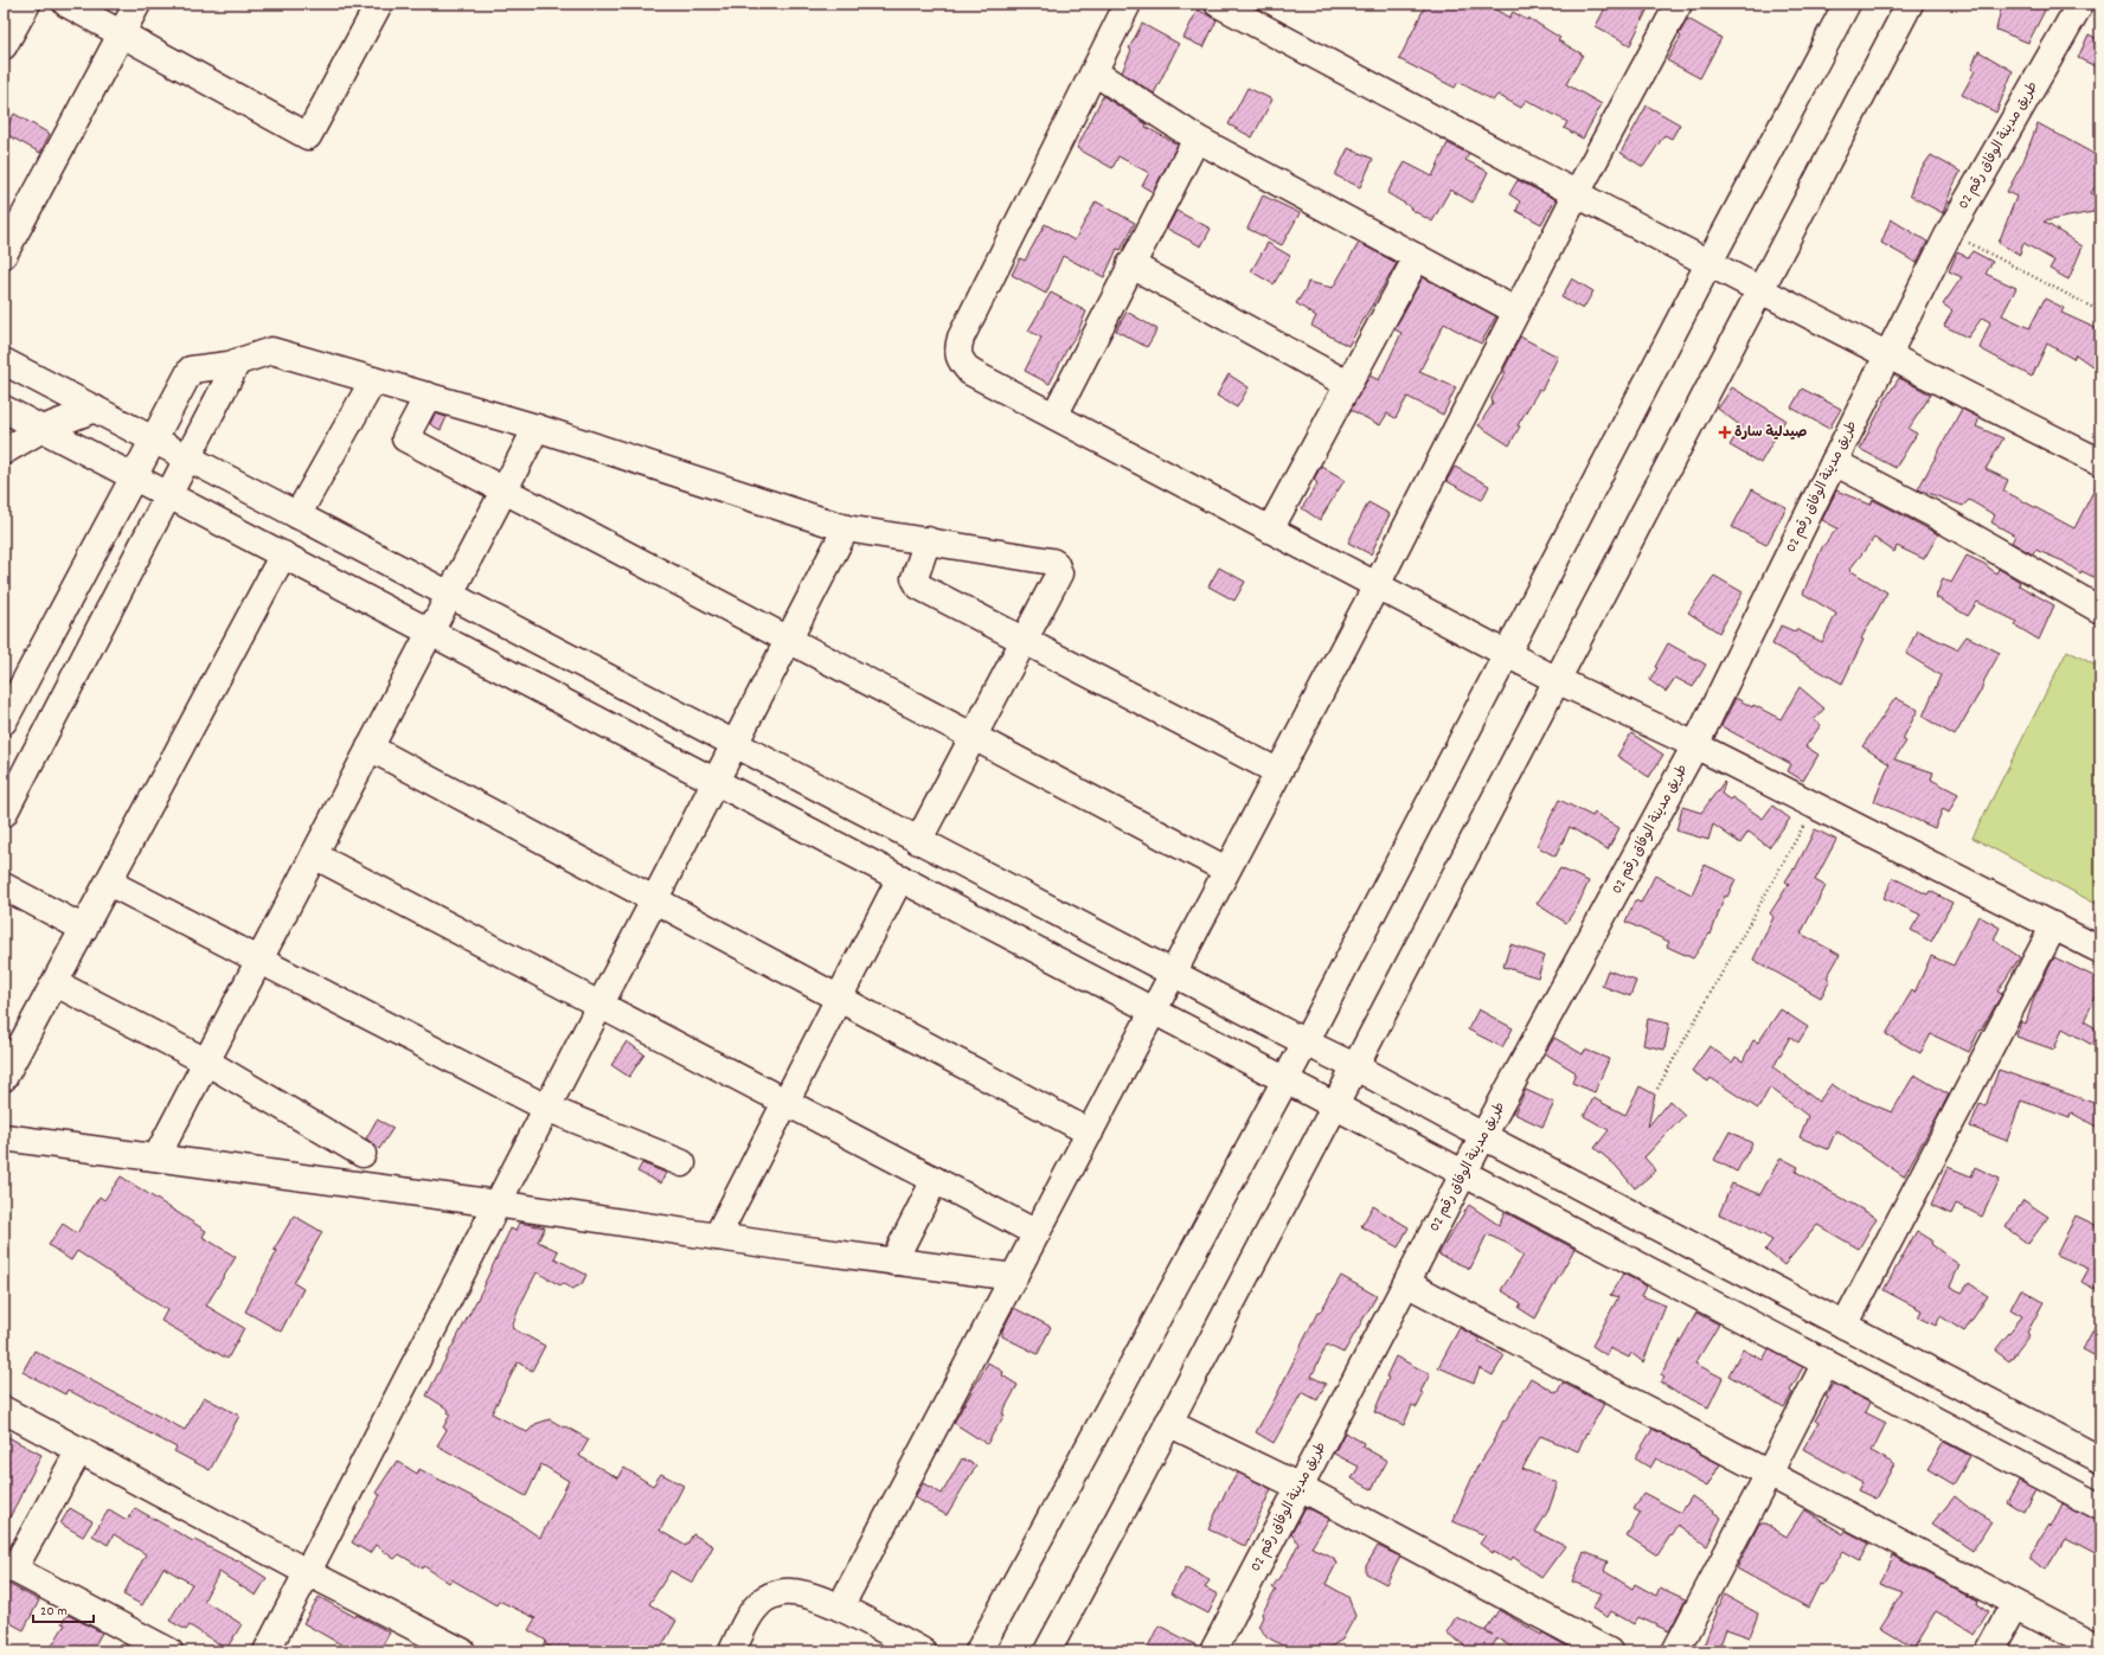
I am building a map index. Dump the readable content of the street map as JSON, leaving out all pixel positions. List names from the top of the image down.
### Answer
{
  "streets": {
    "street": ["طريق مدينة الوفاق رقم 02"]
  },
  "places": {
    "health": ["صيدلية سارة"]
  },
  "scale_bar": "20 m"
}
